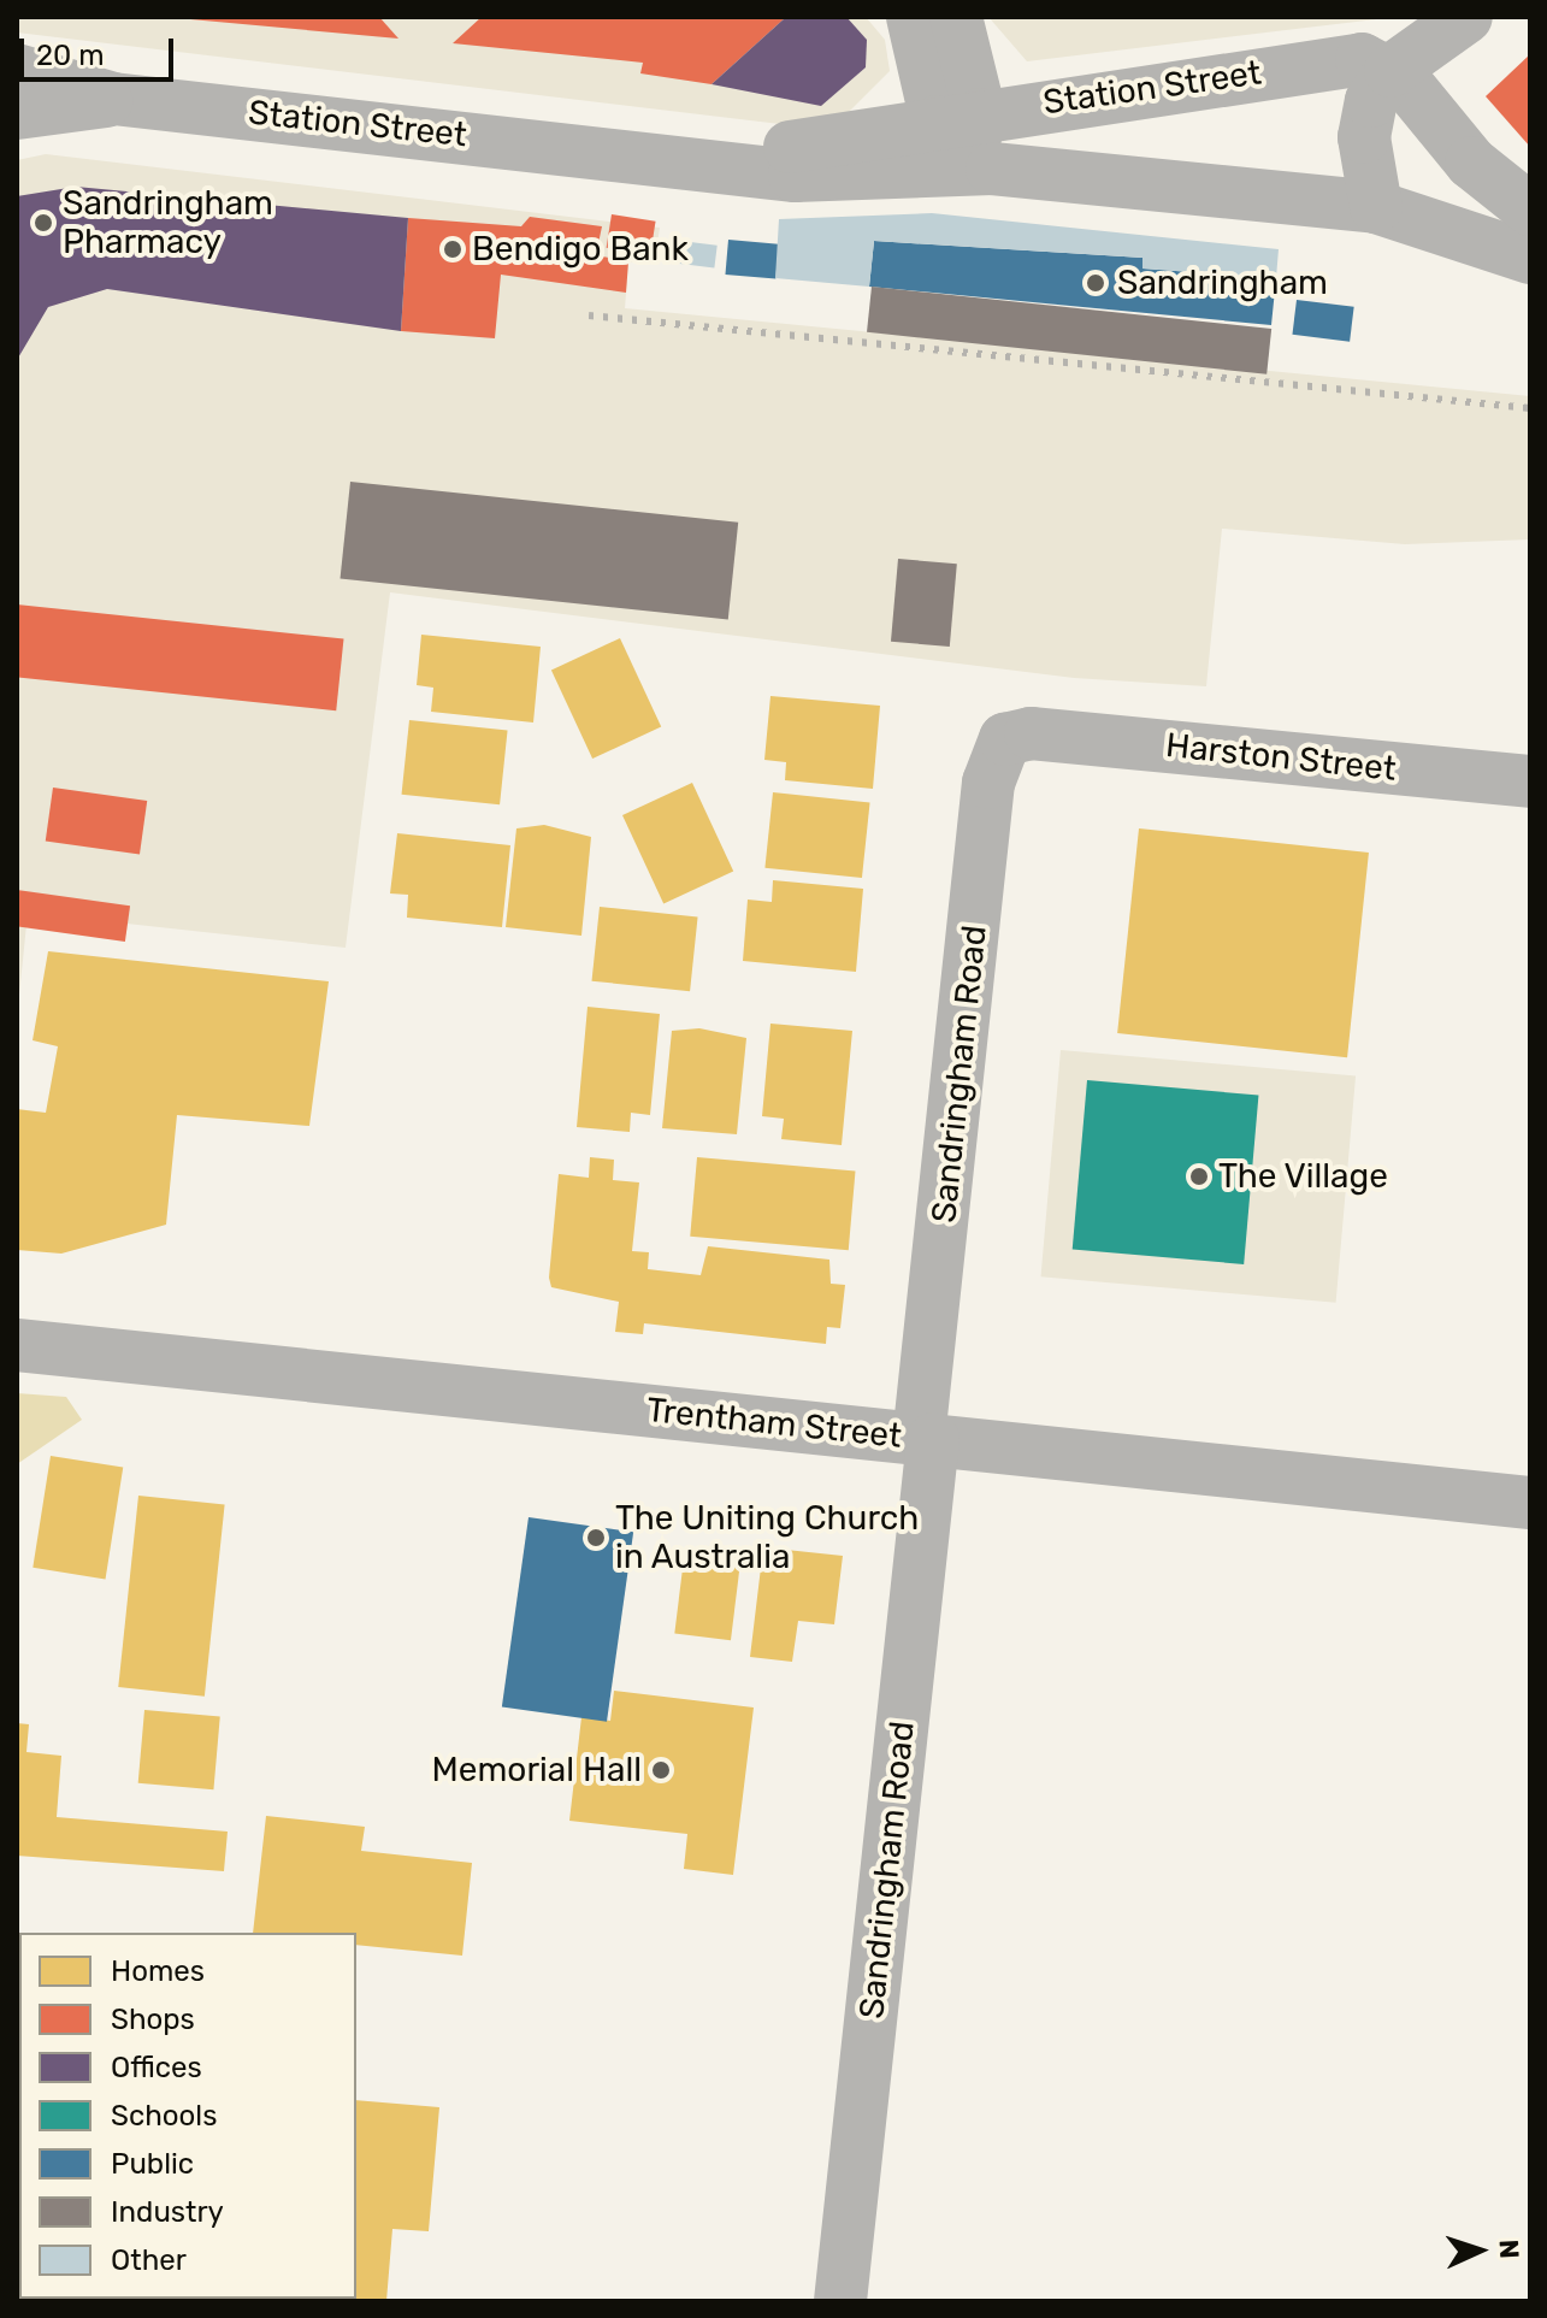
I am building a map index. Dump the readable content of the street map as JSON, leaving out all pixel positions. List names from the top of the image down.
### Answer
{
  "streets": {
    "street": [
      "Station Street",
      "Harston Street",
      "Sandringham Road",
      "Trentham Street"
    ]
  },
  "crossings": [
    ["Harston Street", "Sandringham Road"],
    ["Sandringham Road", "Trentham Street"]
  ],
  "places": [
    "Sandringham Pharmacy",
    "Bendigo Bank",
    "Sandringham",
    "The Village",
    "The Uniting Church in Australia",
    "Memorial Hall"
  ],
  "legend": [
    "Homes",
    "Shops",
    "Offices",
    "Schools",
    "Public",
    "Industry",
    "Other"
  ],
  "scale_bar": "20 m",
  "north": "right"
}
